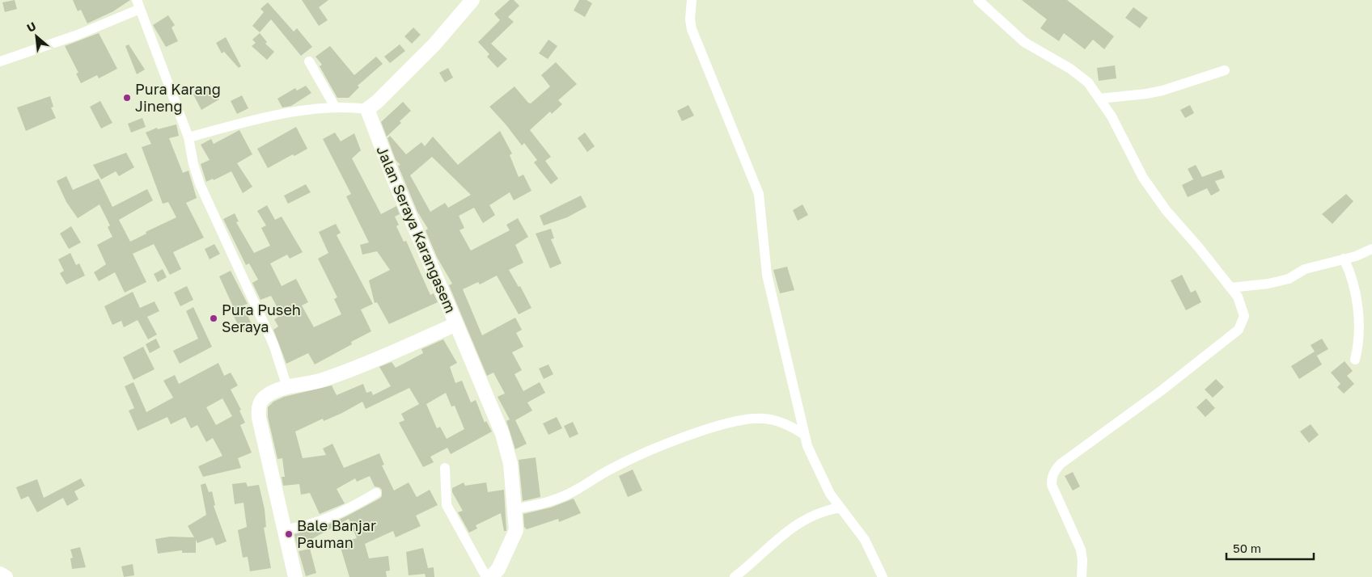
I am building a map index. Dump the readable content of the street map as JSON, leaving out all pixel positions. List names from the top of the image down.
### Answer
{
  "streets": {
    "street": ["Jalan Seraya Karangasem"]
  },
  "places": ["Pura Karang Jineng", "Pura Puseh Seraya", "Bale Banjar Pauman"],
  "scale_bar": "50 m",
  "north": "top left"
}
